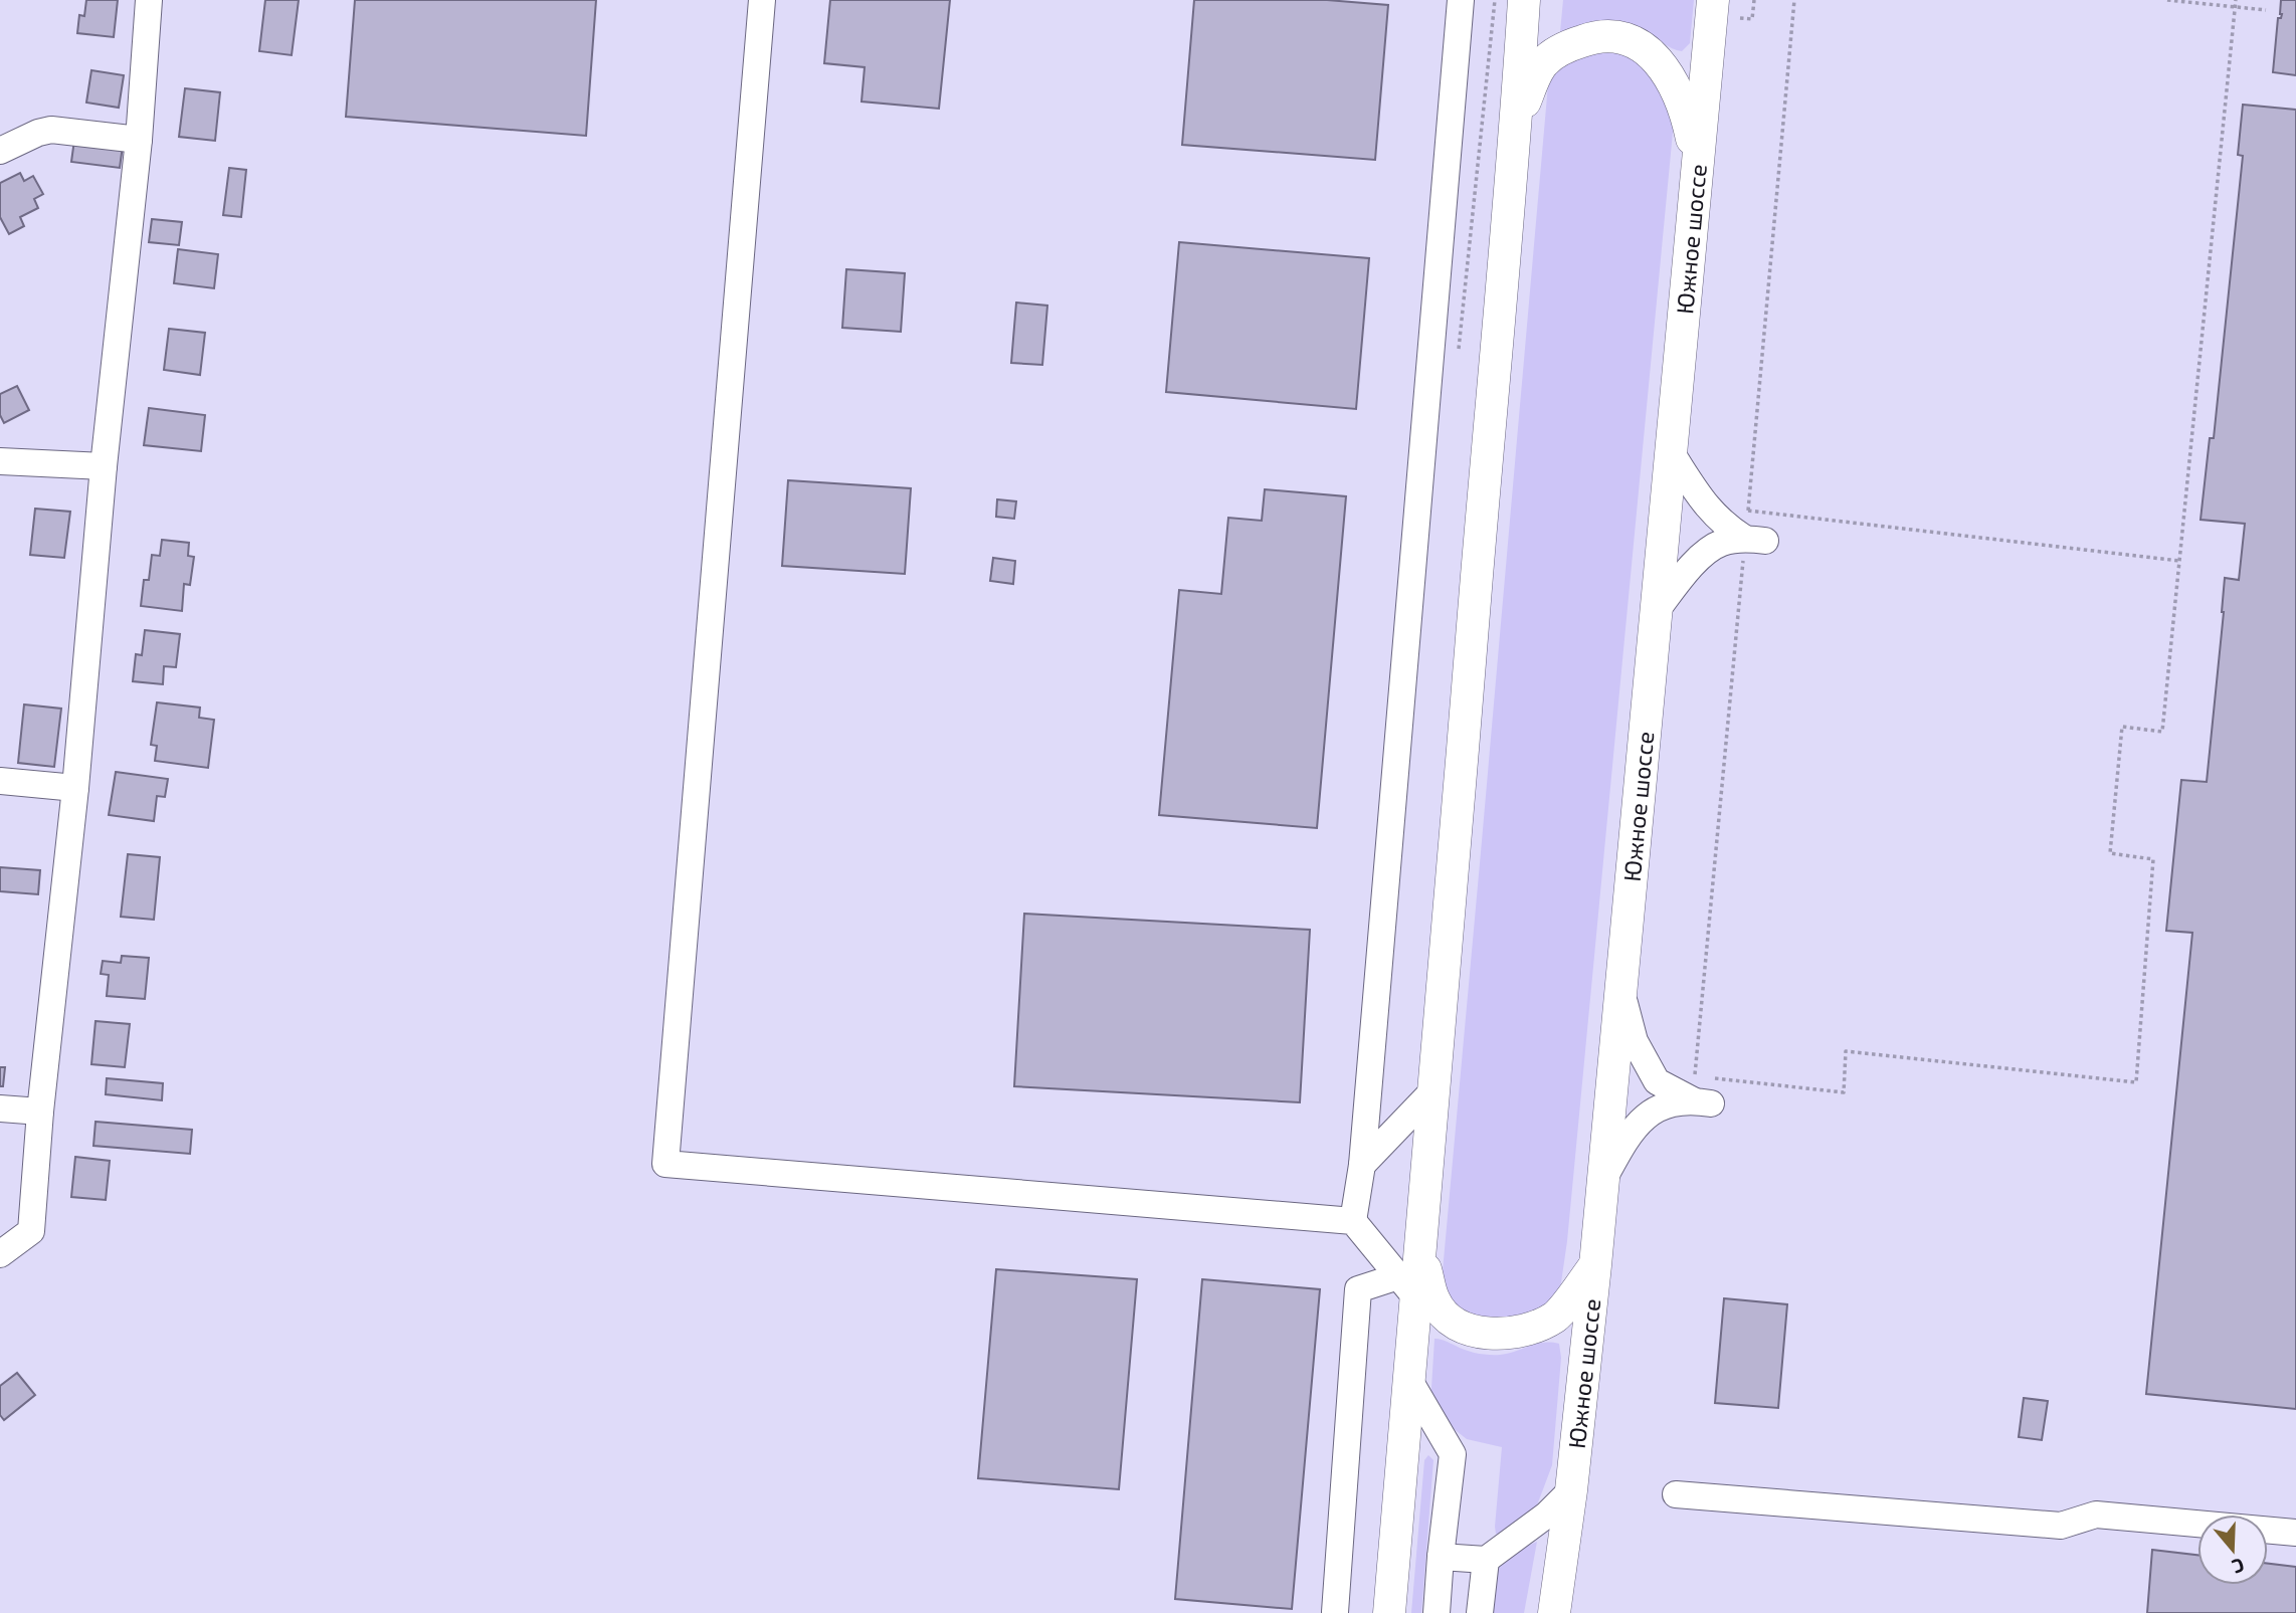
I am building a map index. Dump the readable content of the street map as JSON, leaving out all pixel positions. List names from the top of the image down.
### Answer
{
  "streets": {
    "main road": ["Южное шоссе"]
  },
  "north": "bottom"
}
